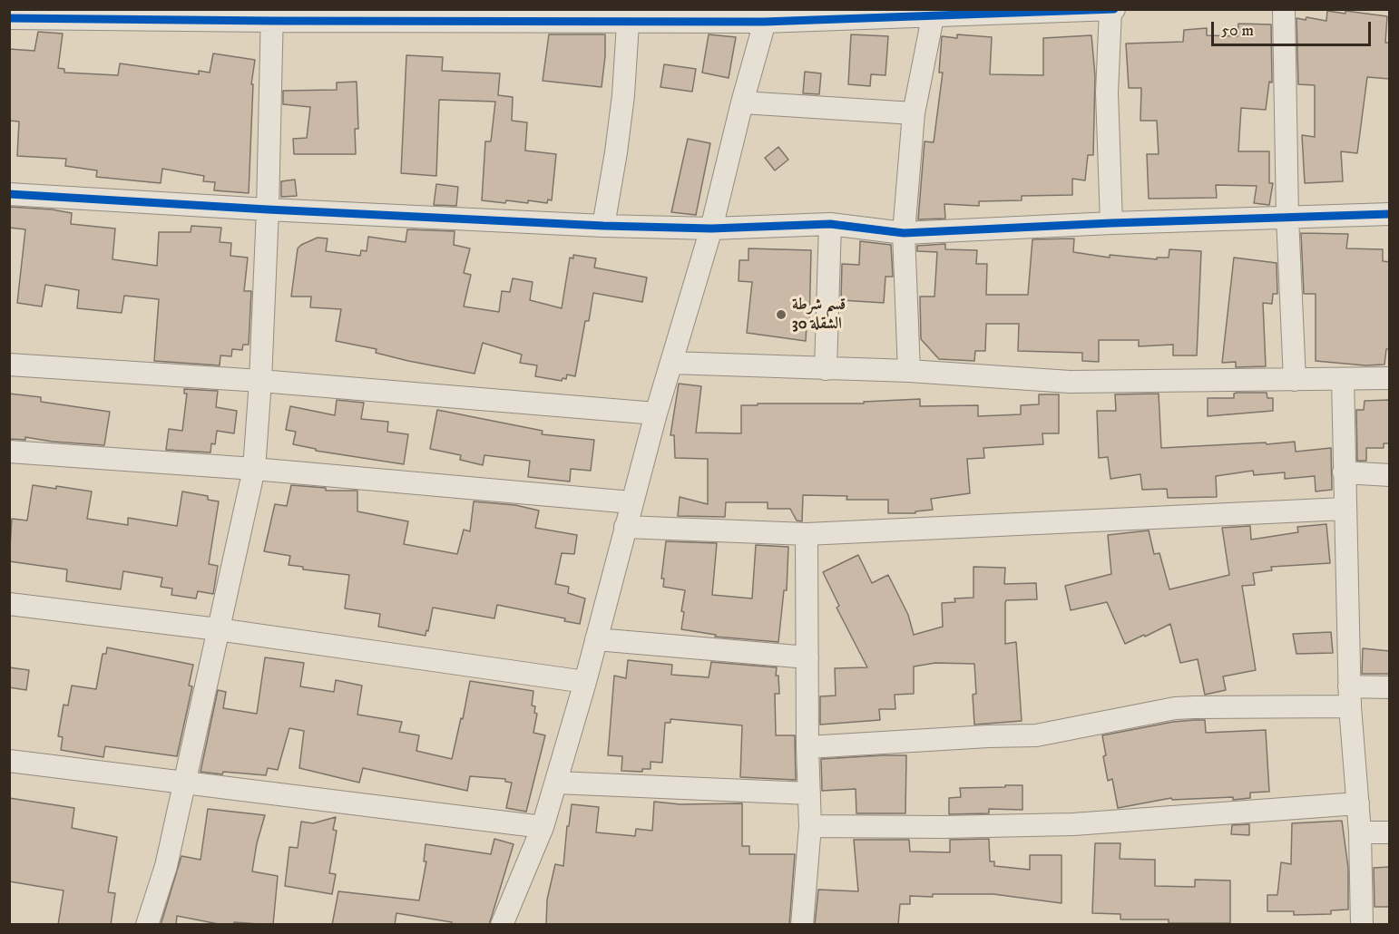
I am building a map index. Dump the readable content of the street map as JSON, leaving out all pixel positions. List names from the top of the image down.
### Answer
{
  "places": ["قسم شرطة الشقلة 30"],
  "scale_bar": "50 m"
}
